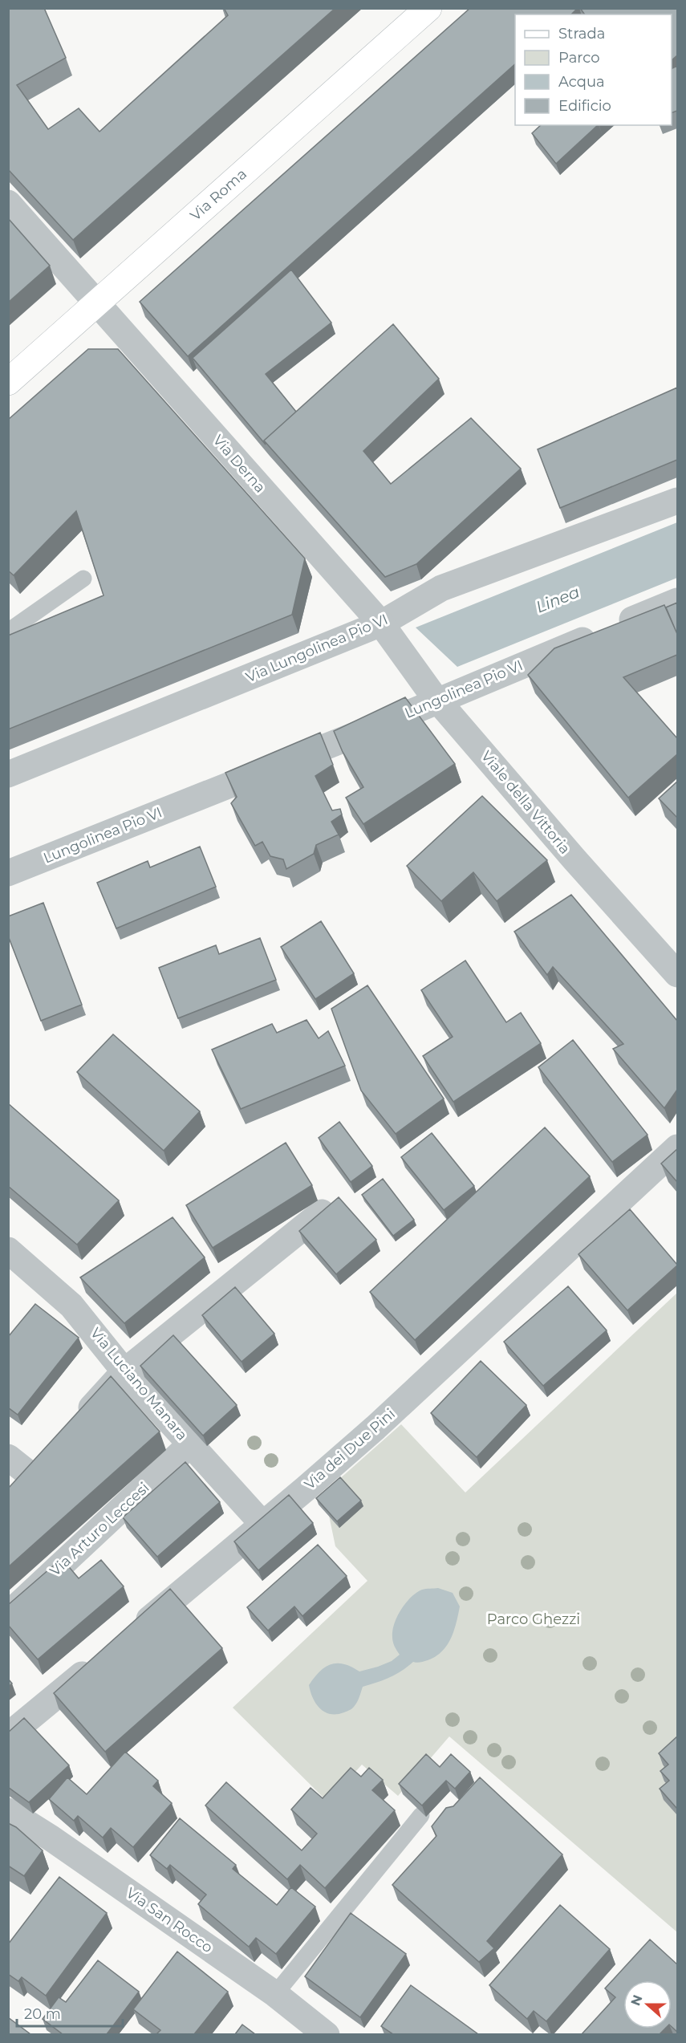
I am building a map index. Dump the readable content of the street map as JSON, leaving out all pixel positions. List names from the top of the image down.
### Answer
{
  "streets": {
    "main road": ["Via Roma"],
    "street": [
      "Via Derna",
      "Via Lungolinea Pio VI",
      "Lungolinea Pio VI",
      "Viale della Vittoria",
      "Via Luciano Manara",
      "Via dei Due Pini",
      "Via Arturo Leccesi",
      "Via San Rocco"
    ]
  },
  "crossings": [
    ["Via Roma", "Via Derna"],
    ["Via Derna", "Via Lungolinea Pio VI"],
    ["Via Derna", "Viale della Vittoria"],
    ["Via Lungolinea Pio VI", "Viale della Vittoria"],
    ["Lungolinea Pio VI", "Viale della Vittoria"],
    ["Via Luciano Manara", "Via dei Due Pini"],
    ["Via Luciano Manara", "Via Arturo Leccesi"]
  ],
  "water": ["Linea"],
  "parks": ["Parco Ghezzi"],
  "legend": [
    "Strada",
    "Parco",
    "Acqua",
    "Edificio"
  ],
  "scale_bar": "20 m",
  "north": "left"
}
